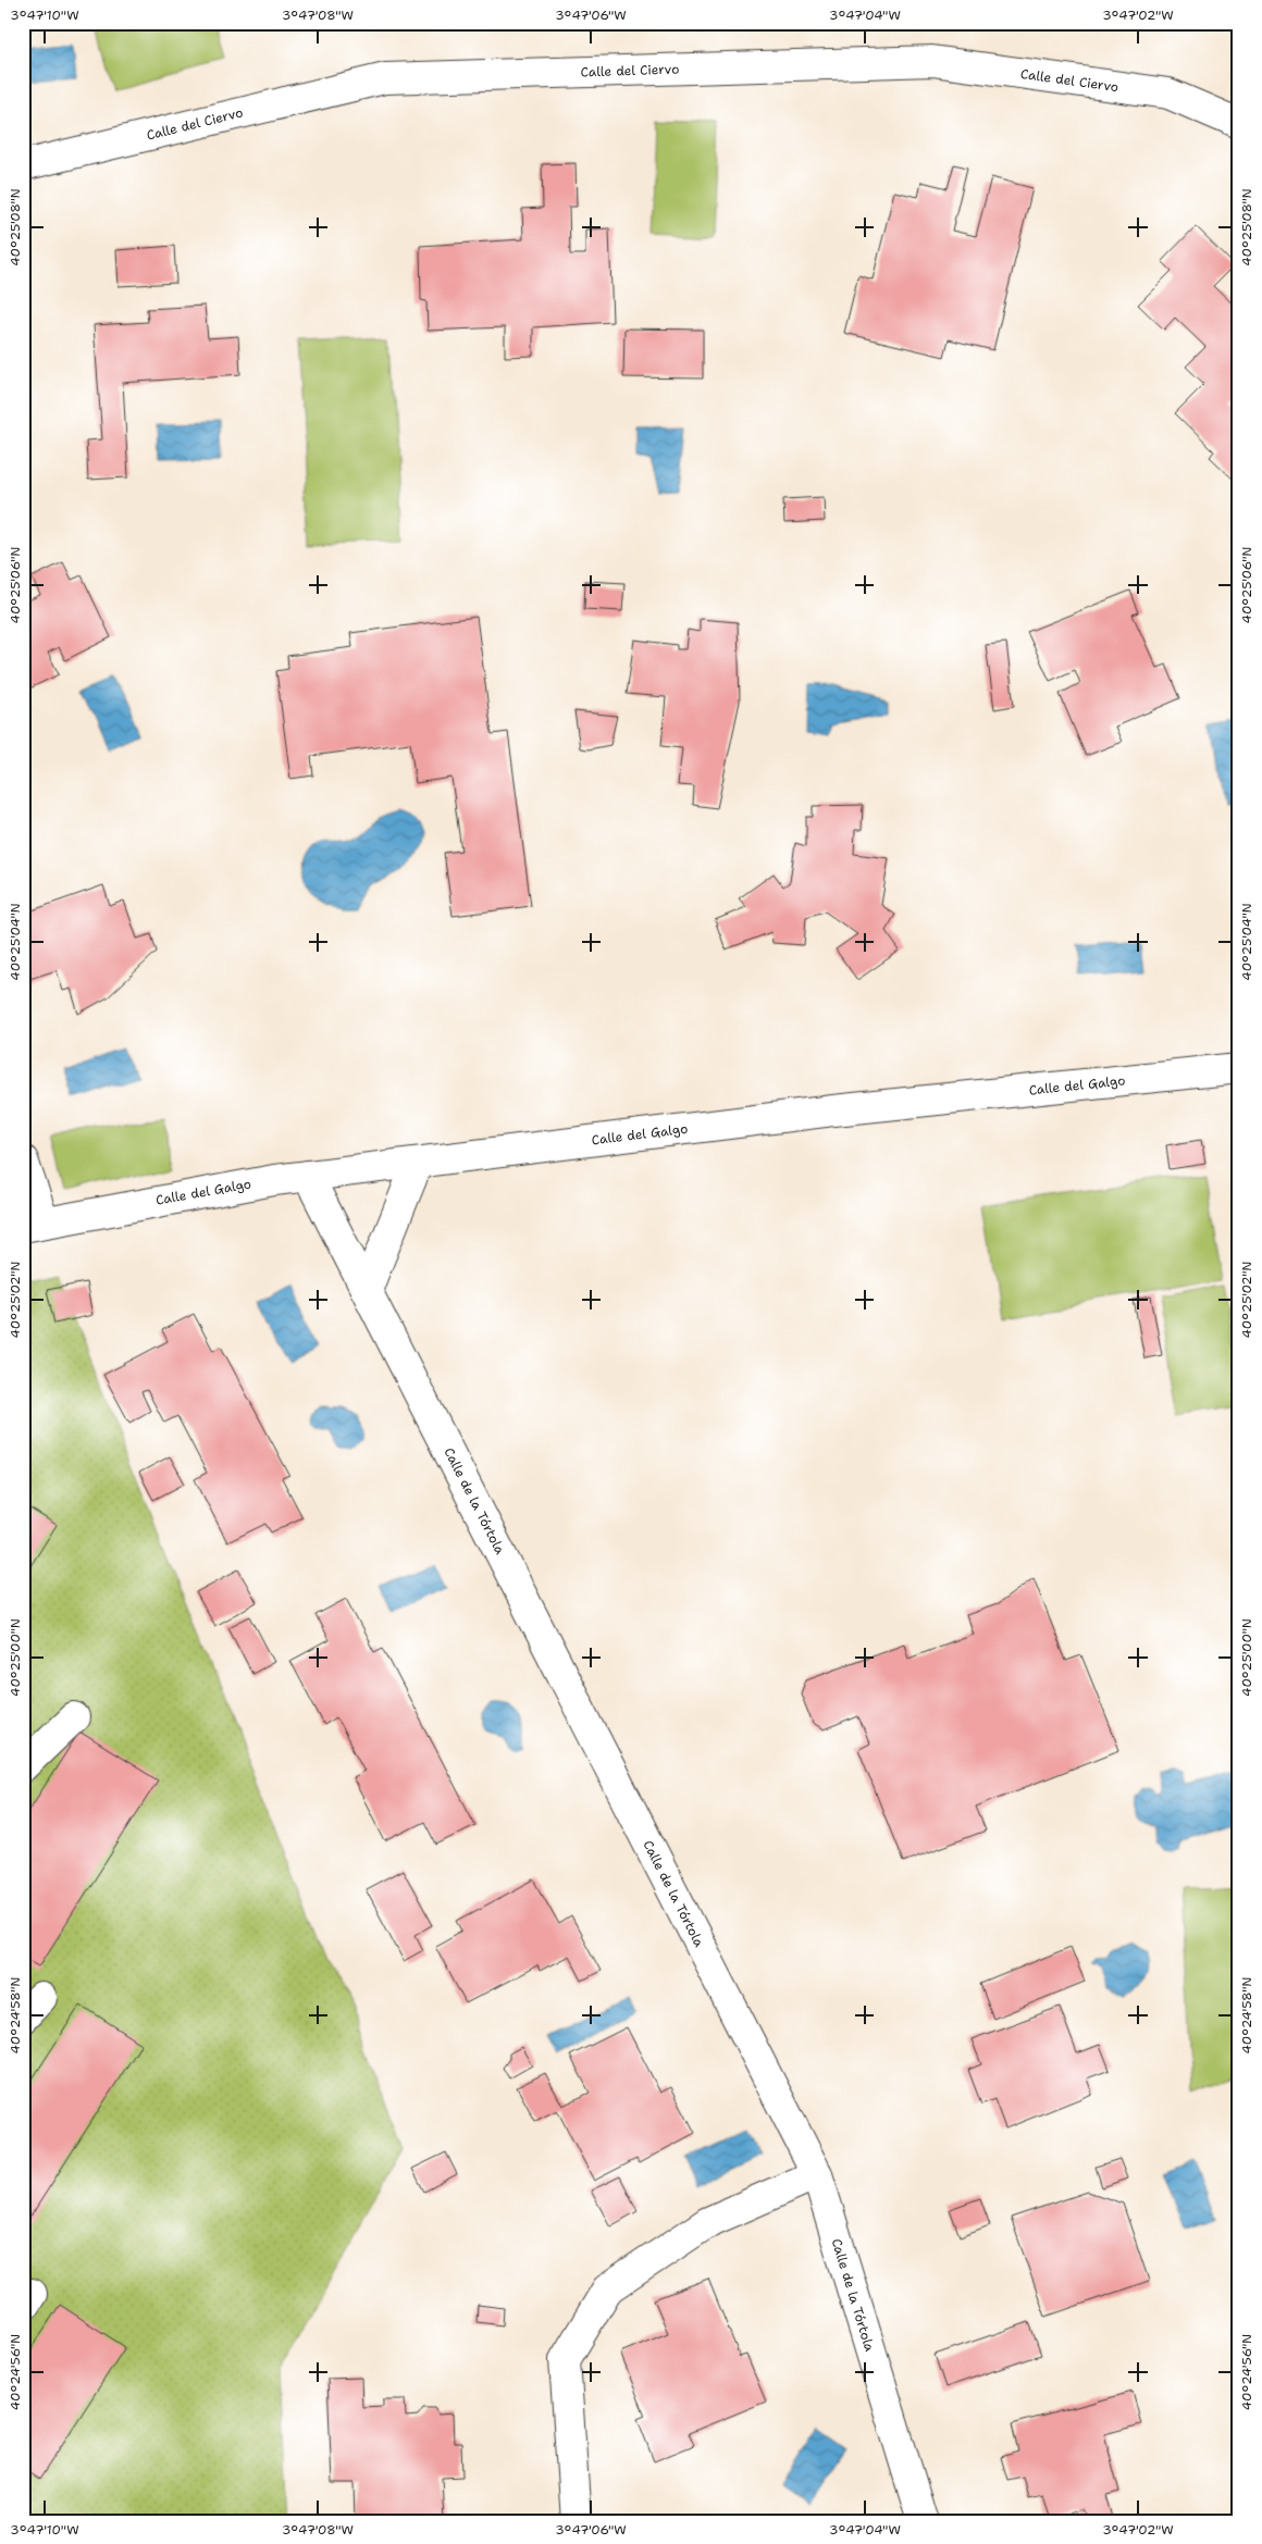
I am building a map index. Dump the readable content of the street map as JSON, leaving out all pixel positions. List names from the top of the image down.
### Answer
{
  "streets": {
    "street": ["Calle del Ciervo", "Calle del Galgo", "Calle de la Tórtola"]
  },
  "crossings": [
    ["Calle del Galgo", "Calle de la Tórtola"]
  ],
  "coordinates": [
    "3°47'10\"W",
    "3°47'08\"W",
    "3°47'06\"W",
    "3°47'04\"W",
    "3°47'02\"W",
    "40°25'08\"N",
    "40°25'06\"N",
    "40°25'04\"N",
    "40°25'02\"N",
    "40°25'00\"N",
    "40°24'58\"N",
    "40°24'56\"N"
  ]
}
